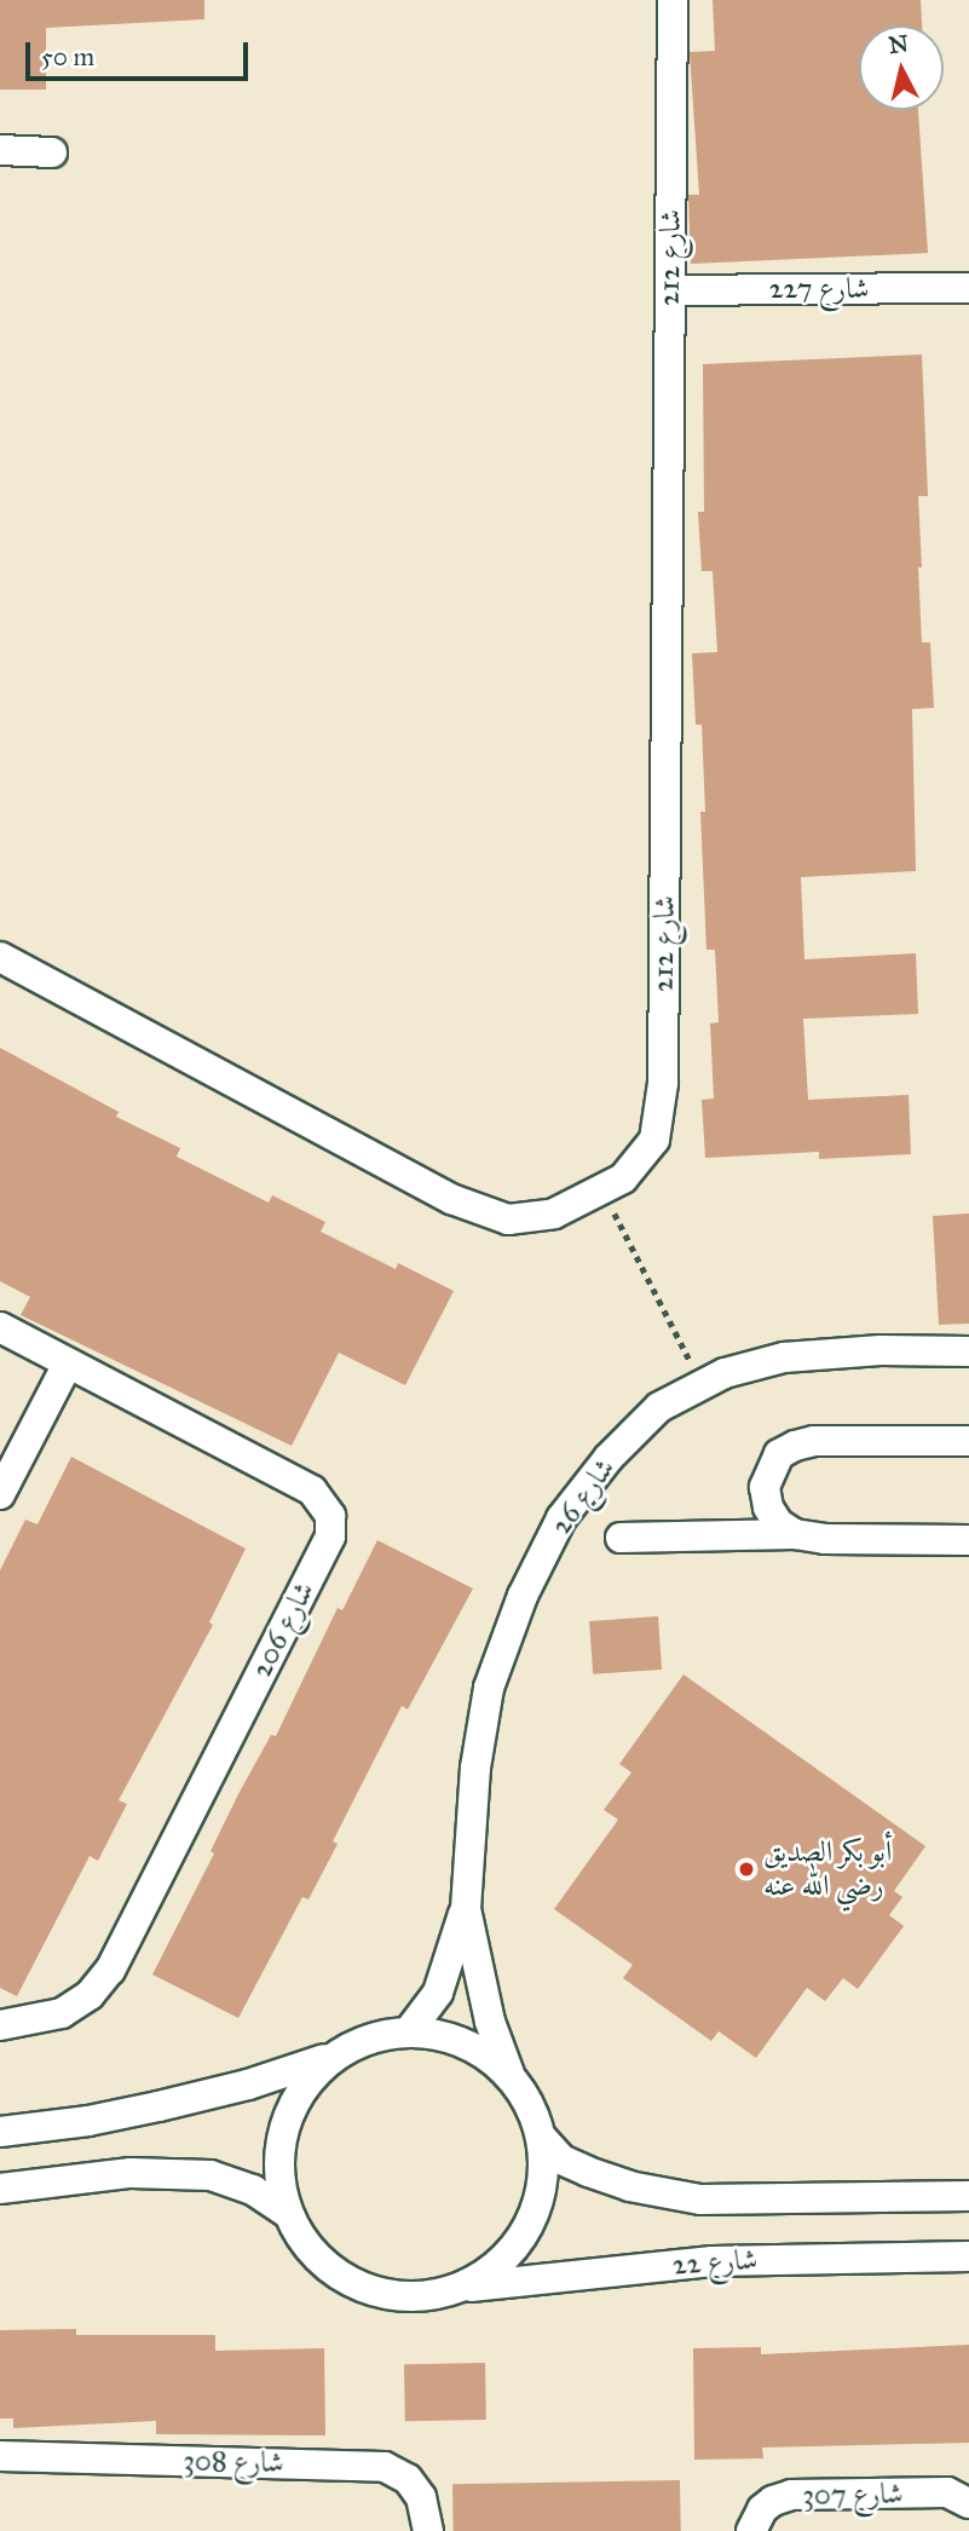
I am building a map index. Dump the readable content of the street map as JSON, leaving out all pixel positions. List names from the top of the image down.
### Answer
{
  "streets": {
    "street": [
      "شارع 212",
      "شارع 227",
      "شارع 26",
      "شارع 206",
      "شارع 22",
      "شارع 308",
      "شارع 307"
    ]
  },
  "crossings": [
    ["شارع 212", "شارع 227"],
    ["شارع 26", "شارع 22"]
  ],
  "places": ["أبو بكر الصديق رضي الله عنه"],
  "scale_bar": "50 m",
  "north": "top"
}
